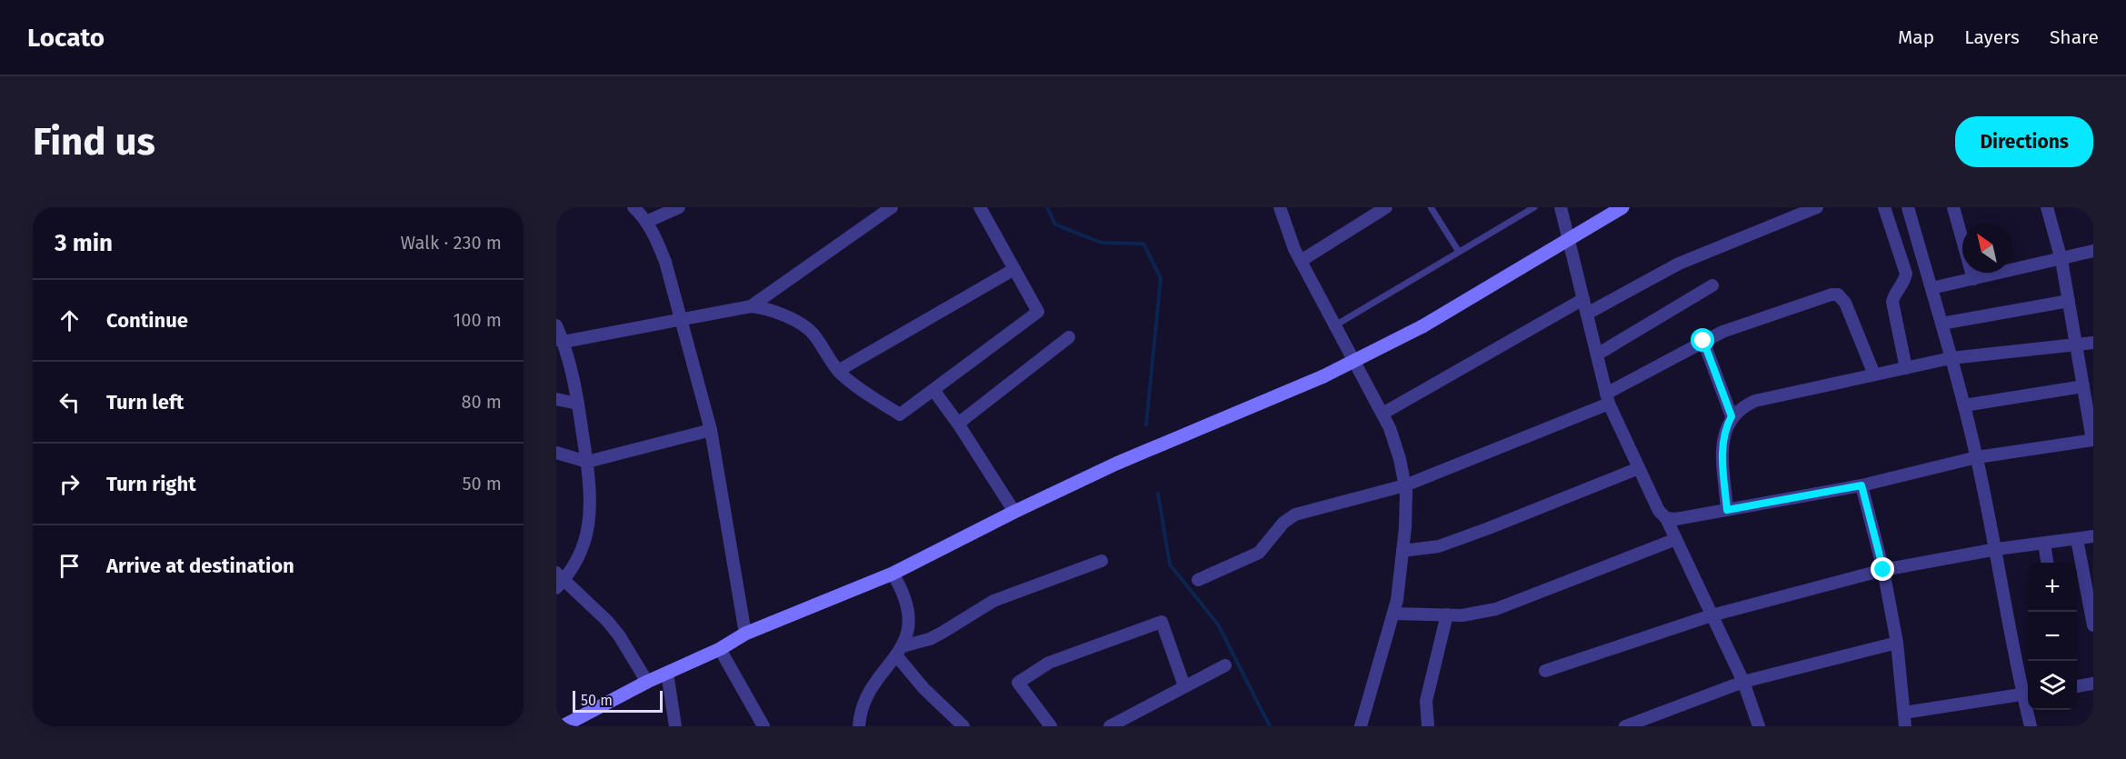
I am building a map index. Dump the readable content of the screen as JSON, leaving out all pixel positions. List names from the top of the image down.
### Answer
{
  "scale_bar": "50 m",
  "north": "top left",
  "page": {
    "header": "Locato",
    "nav": ["Map", "Layers", "Share"],
    "buttons": "Directions",
    "title": "Find us",
    "heading": ["3 min", "Walk · 230 m"],
    "list": [
      ["Continue", "100 m"],
      ["Turn left", "80 m"],
      ["Turn right", "50 m"],
      "Arrive at destination"
    ],
    "map_buttons": ["+", "−"],
    "scale": "50 m"
  }
}
